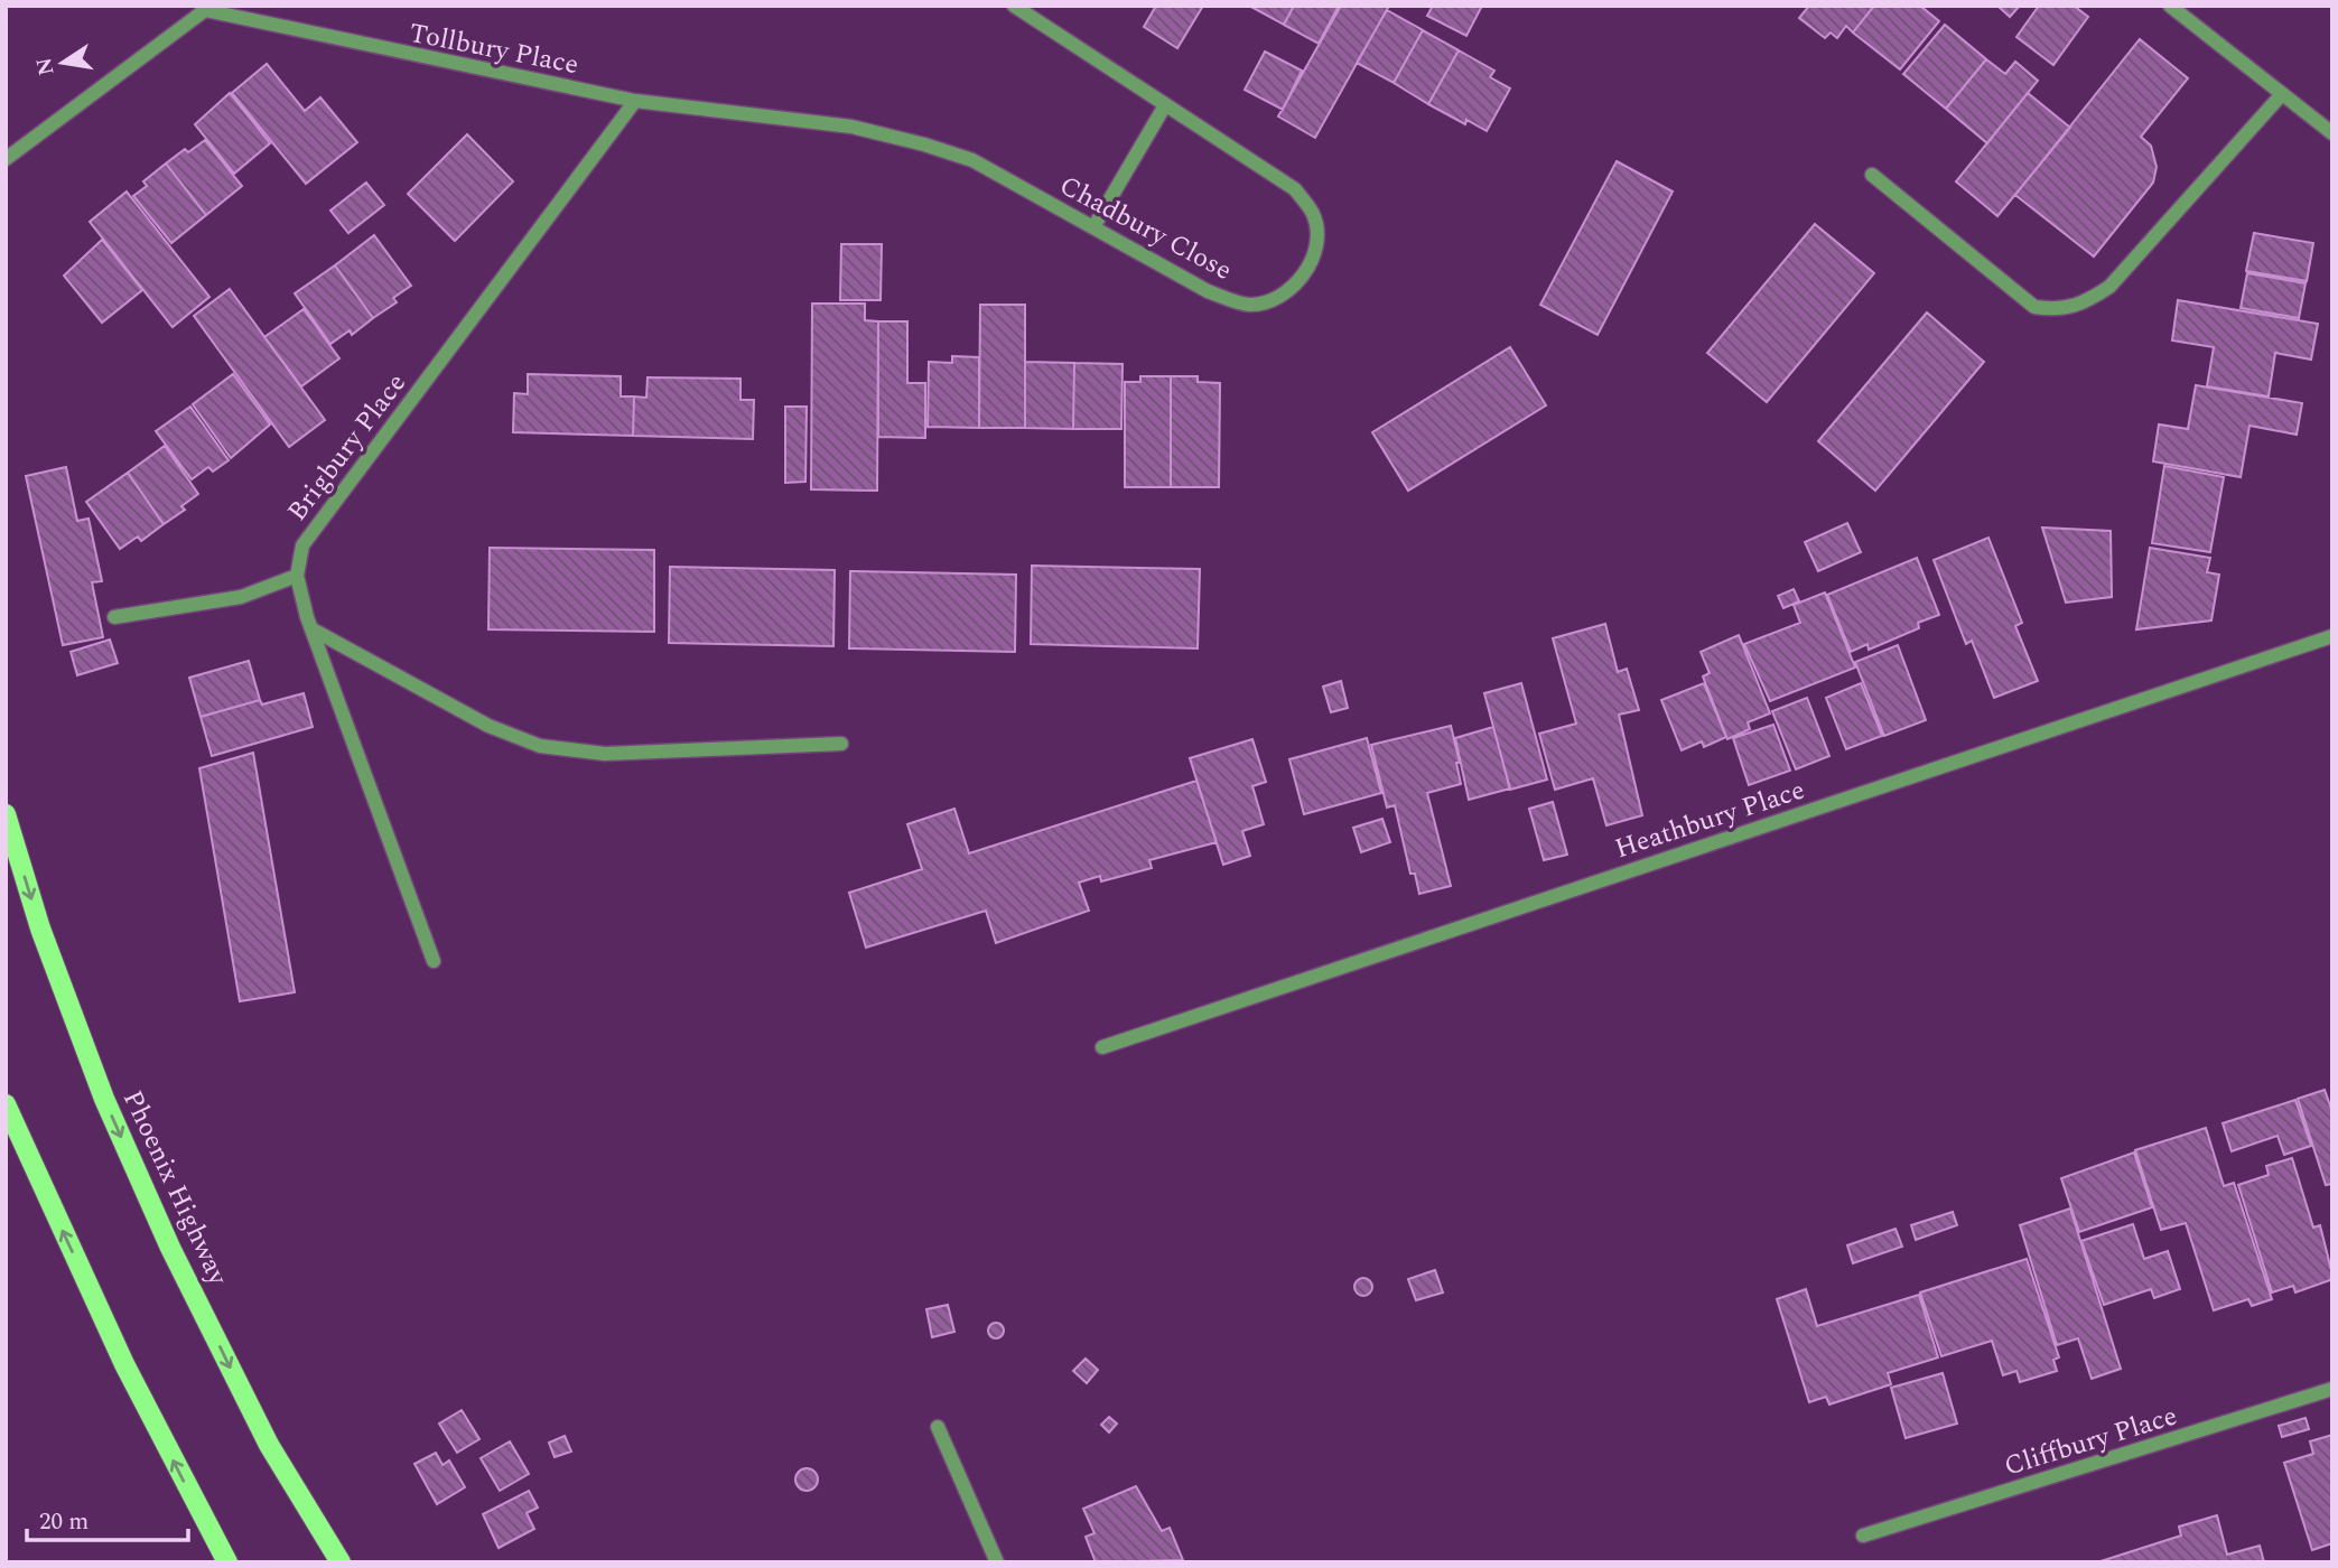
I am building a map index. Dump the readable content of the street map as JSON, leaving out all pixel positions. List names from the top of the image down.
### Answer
{
  "streets": {
    "main road": ["Phoenix Highway"],
    "street": [
      "Tollbury Place",
      "Chadbury Close",
      "Brigbury Place",
      "Heathbury Place",
      "Cliffbury Place"
    ]
  },
  "crossings": [
    ["Tollbury Place", "Chadbury Close"],
    ["Tollbury Place", "Brigbury Place"],
    ["Chadbury Close", "Brigbury Place"]
  ],
  "scale_bar": "20 m",
  "north": "left"
}
